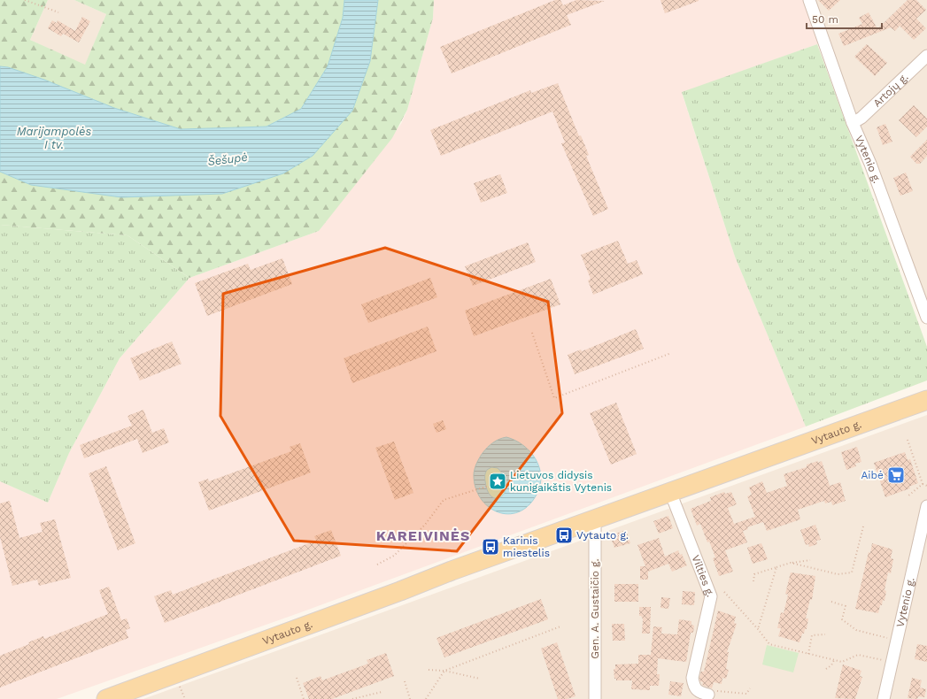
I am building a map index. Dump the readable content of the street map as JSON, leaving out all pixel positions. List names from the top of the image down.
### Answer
{
  "streets": {
    "main road": ["Vytauto g."],
    "street": [
      "Artojų g.",
      "Vytenio g.",
      "Vilties g.",
      "Gen. A. Gustaičio g."
    ]
  },
  "crossings": [
    ["Artojų g.", "Vytenio g."],
    ["Vytauto g.", "Vilties g."],
    ["Vytauto g.", "Gen. A. Gustaičio g."]
  ],
  "districts": ["KAREIVINĖS"],
  "water": ["Marijampolės I tv.", "Šešupė"],
  "places": {
    "supermarket": ["Aibė"],
    "place": ["Lietuvos didysis kunigaikštis Vytenis"],
    "bus stop": ["Vytauto g.", "Karinis miestelis"]
  },
  "scale_bar": "50 m"
}
